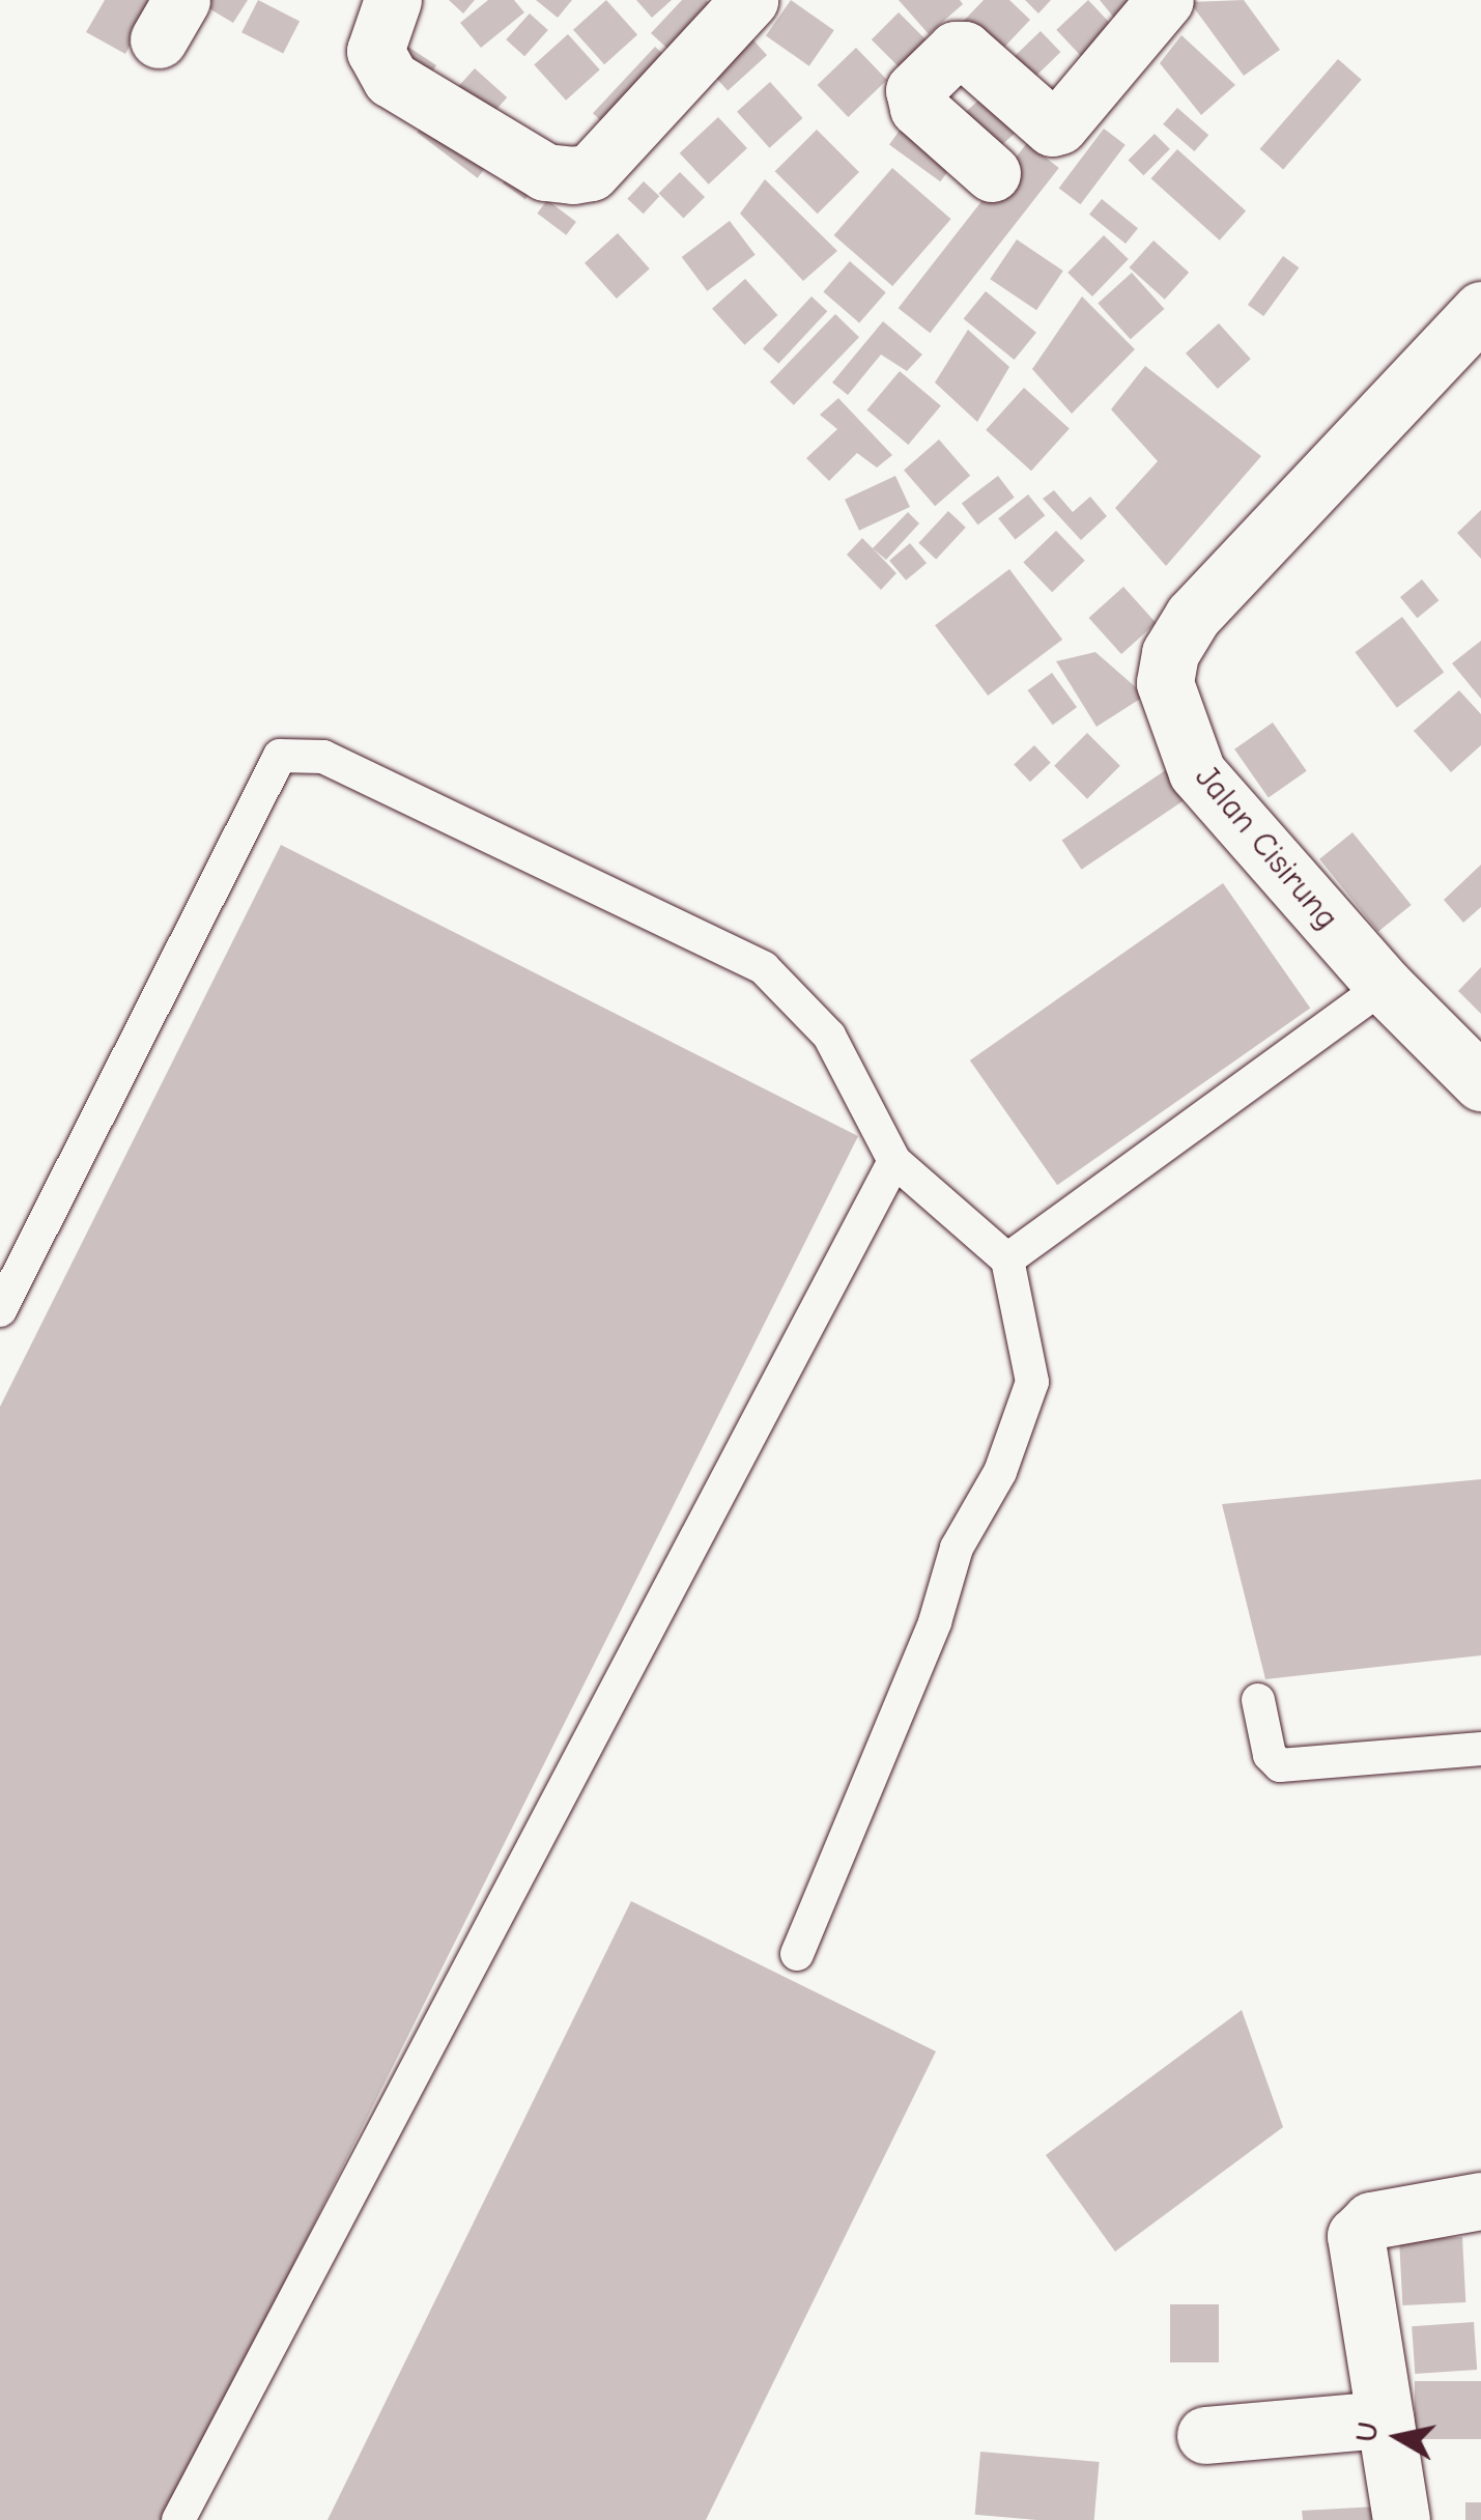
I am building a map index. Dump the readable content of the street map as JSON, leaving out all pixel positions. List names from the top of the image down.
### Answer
{
  "streets": {
    "street": ["Jalan Cisirung"]
  },
  "north": "left"
}
